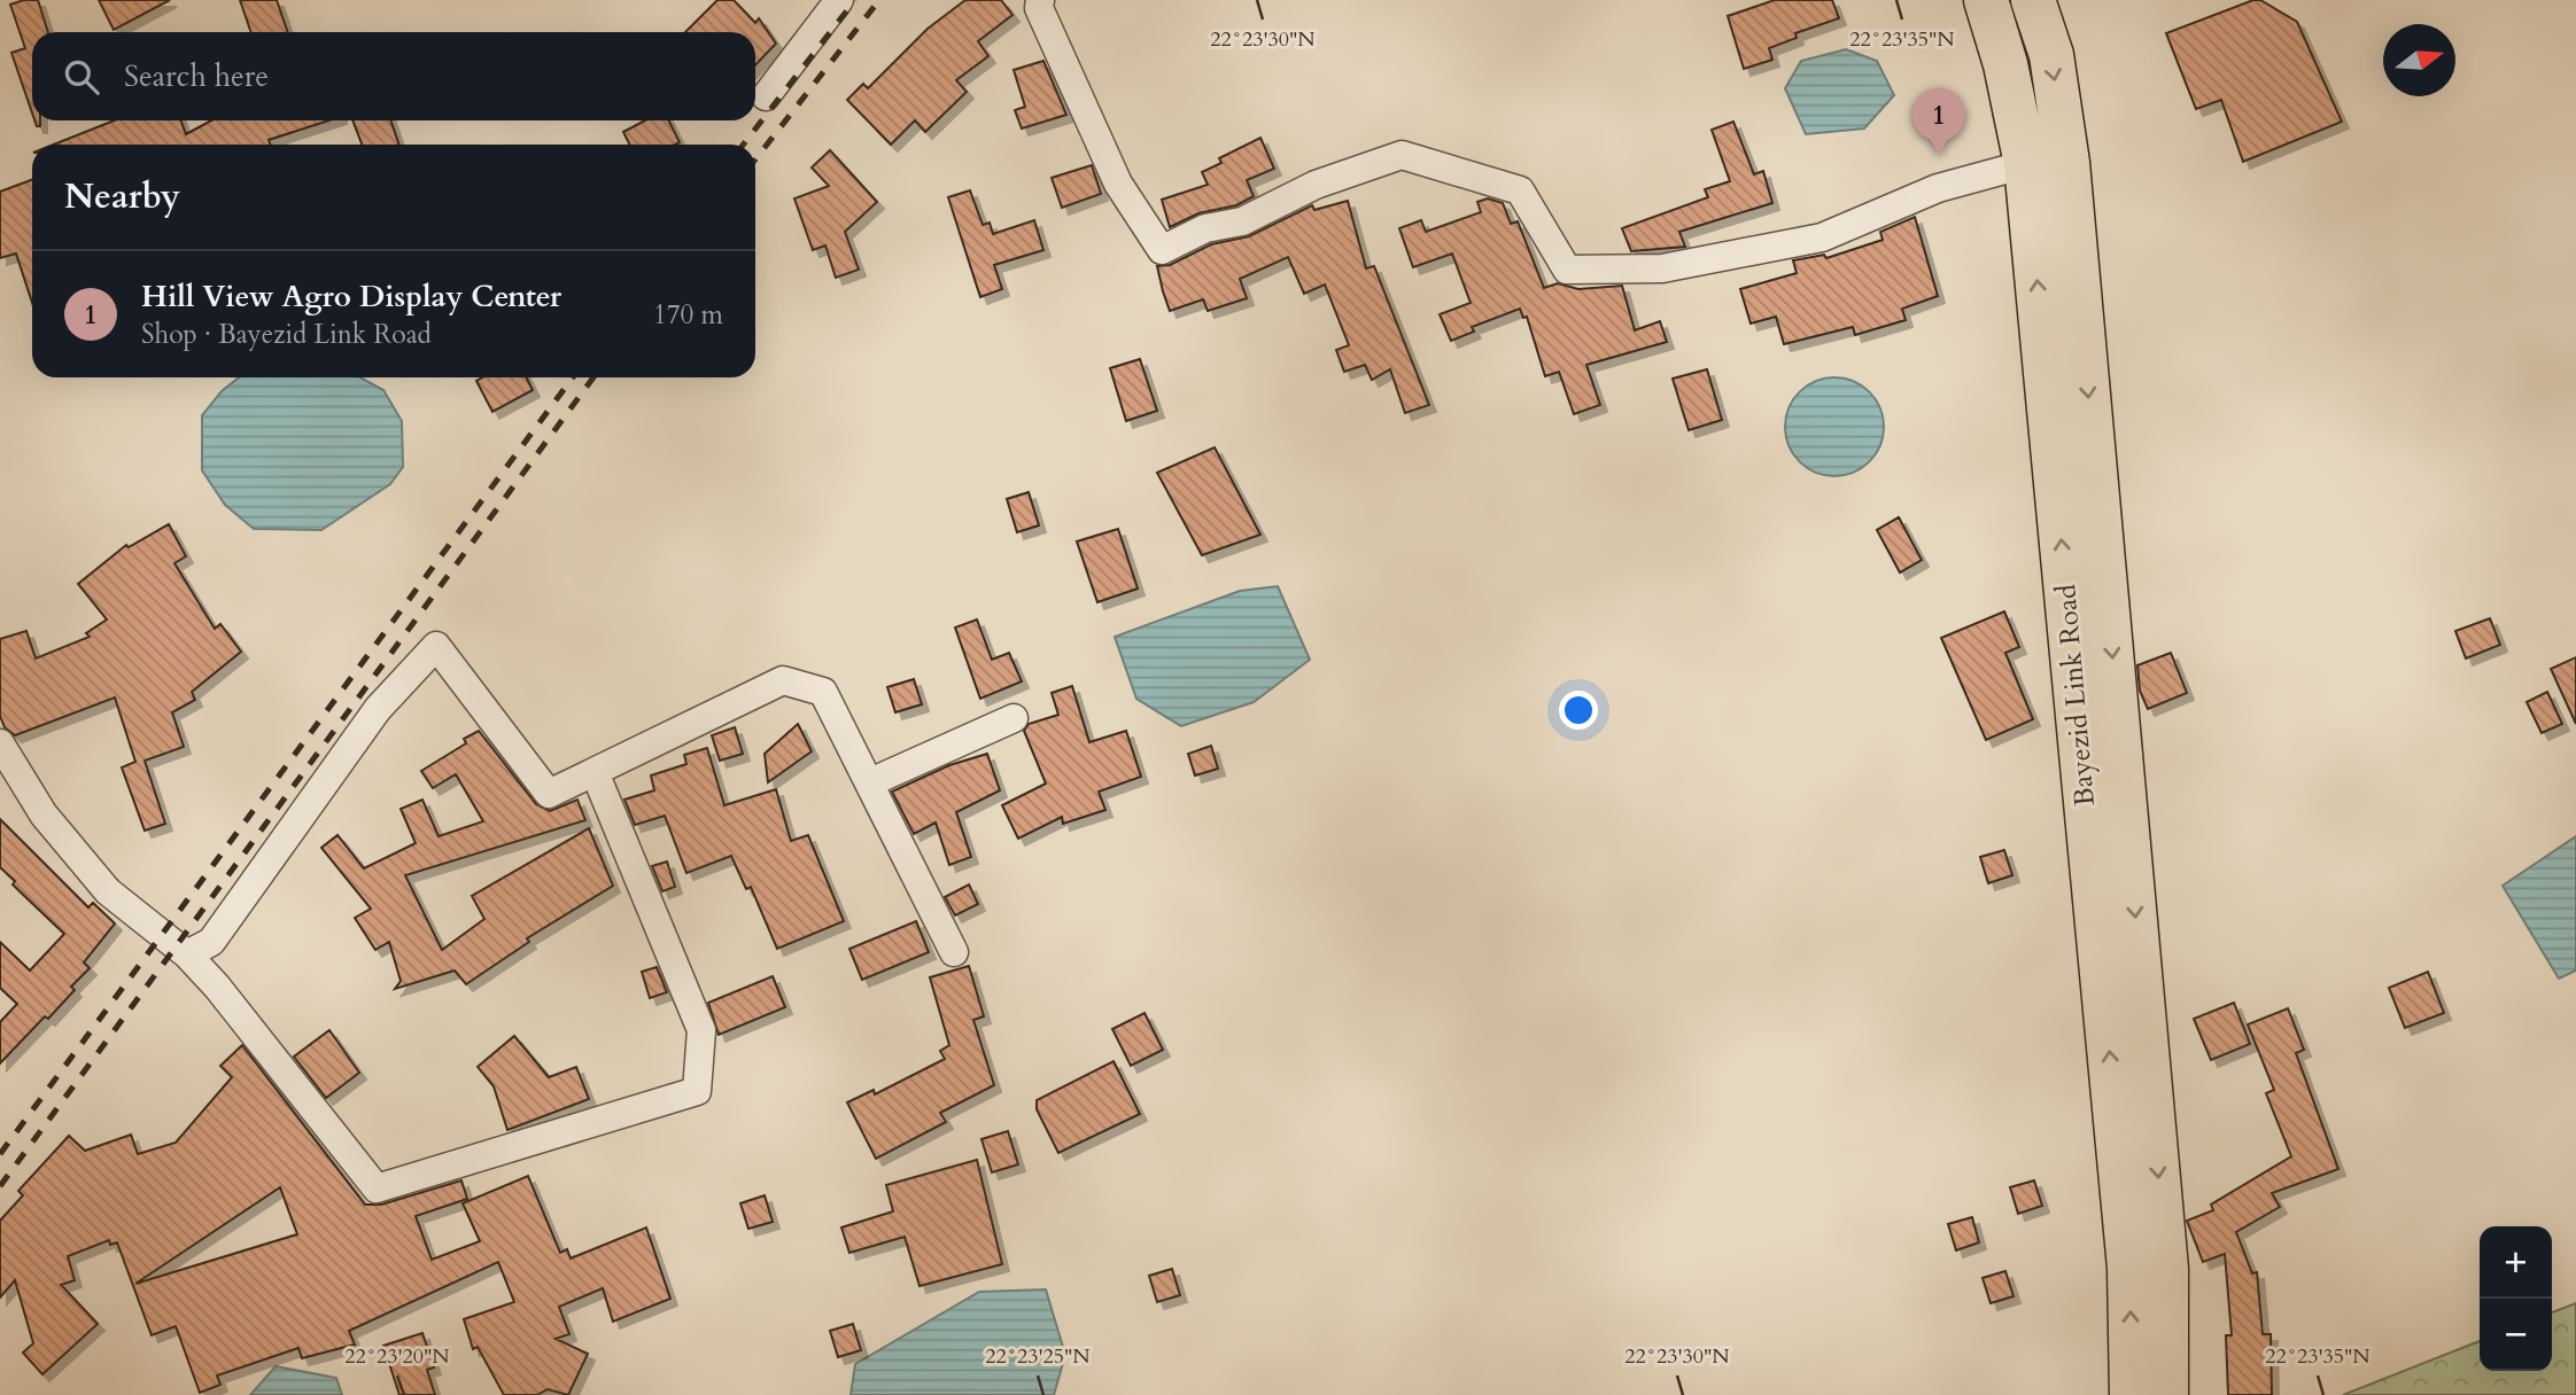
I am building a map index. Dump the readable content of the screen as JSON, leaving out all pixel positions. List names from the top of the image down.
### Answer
{
  "streets": {
    "main road": ["Bayezid Link Road"]
  },
  "north": "right",
  "page": {
    "search": "Search here",
    "pins": "1",
    "heading": "Nearby",
    "list": [
      {
        "mark": "1",
        "name": "Hill View Agro Display Center",
        "note": "Shop · Bayezid Link Road",
        "value": "170 m"
      }
    ],
    "map_buttons": ["+", "−"]
  },
  "coordinates": [
    "22°23'30\"N",
    "22°23'35\"N",
    "22°23'20\"N",
    "22°23'25\"N"
  ]
}
